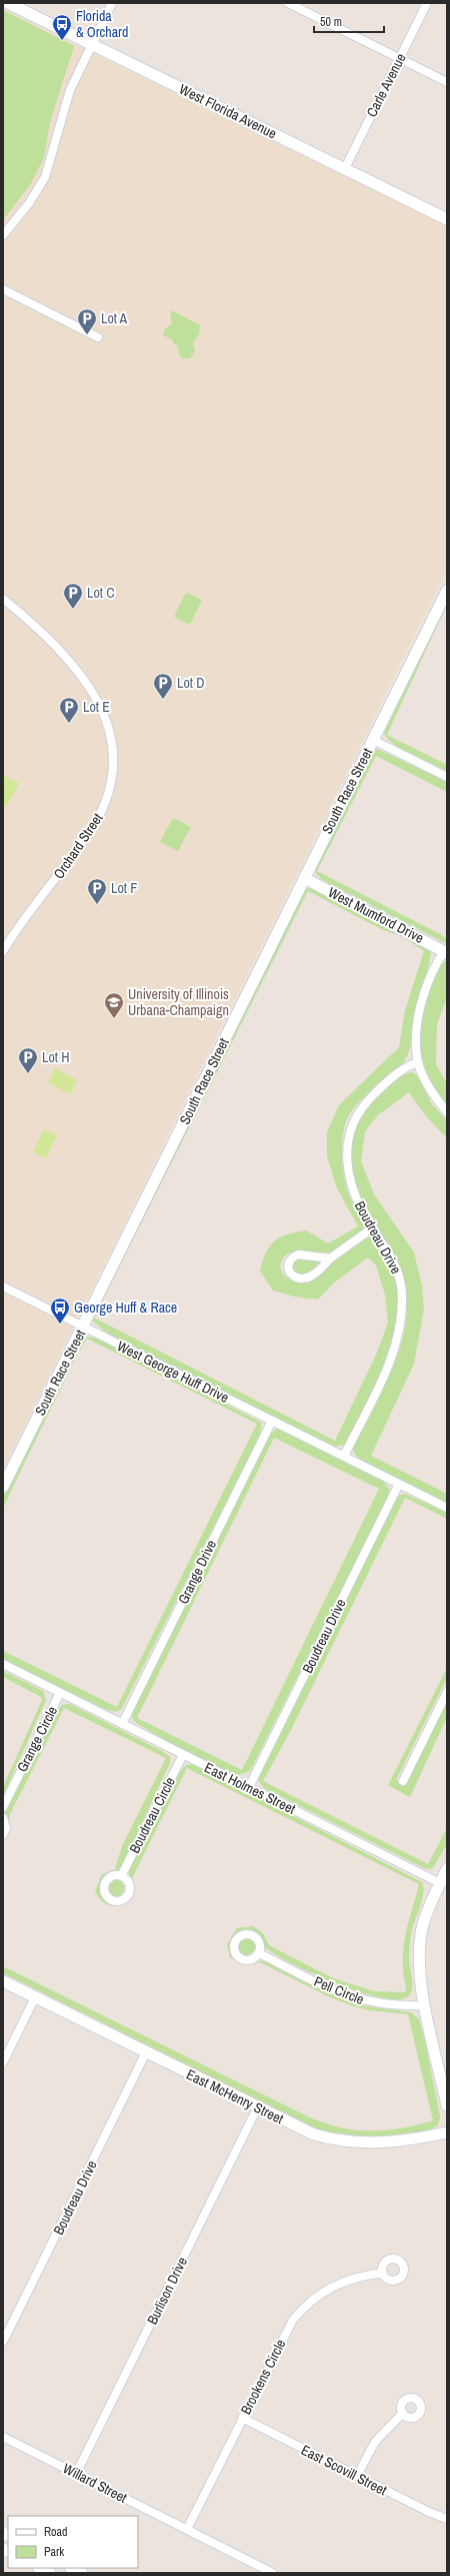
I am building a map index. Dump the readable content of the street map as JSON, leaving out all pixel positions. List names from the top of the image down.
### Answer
{
  "streets": {
    "street": [
      "Carle Avenue",
      "West Florida Avenue",
      "South Race Street",
      "Orchard Street",
      "West Mumford Drive",
      "Boudreau Drive",
      "West George Huff Drive",
      "Grange Drive",
      "Grange Circle",
      "East Holmes Street",
      "Boudreau Circle",
      "Pell Circle",
      "East McHenry Street",
      "Burlison Drive",
      "Brookens Circle",
      "East Scovill Street",
      "Willard Street"
    ]
  },
  "crossings": [
    ["Carle Avenue", "West Florida Avenue"],
    ["South Race Street", "West Mumford Drive"],
    ["South Race Street", "West George Huff Drive"],
    ["Boudreau Drive", "West George Huff Drive"],
    ["Boudreau Drive", "East Holmes Street"],
    ["Boudreau Drive", "East McHenry Street"],
    ["West George Huff Drive", "Grange Drive"],
    ["Grange Drive", "East Holmes Street"],
    ["Grange Circle", "East Holmes Street"],
    ["East Holmes Street", "Boudreau Circle"],
    ["East McHenry Street", "Burlison Drive"],
    ["Burlison Drive", "Willard Street"],
    ["Brookens Circle", "East Scovill Street"],
    ["Brookens Circle", "Willard Street"]
  ],
  "places": {
    "bus stop": ["Florida & Orchard", "George Huff & Race"],
    "parking": [
      "Lot A",
      "Lot C",
      "Lot D",
      "Lot E",
      "Lot F",
      "Lot H"
    ],
    "school or university": ["University of Illinois Urbana-Champaign"]
  },
  "legend": ["Road", "Park"],
  "scale_bar": "50 m"
}
